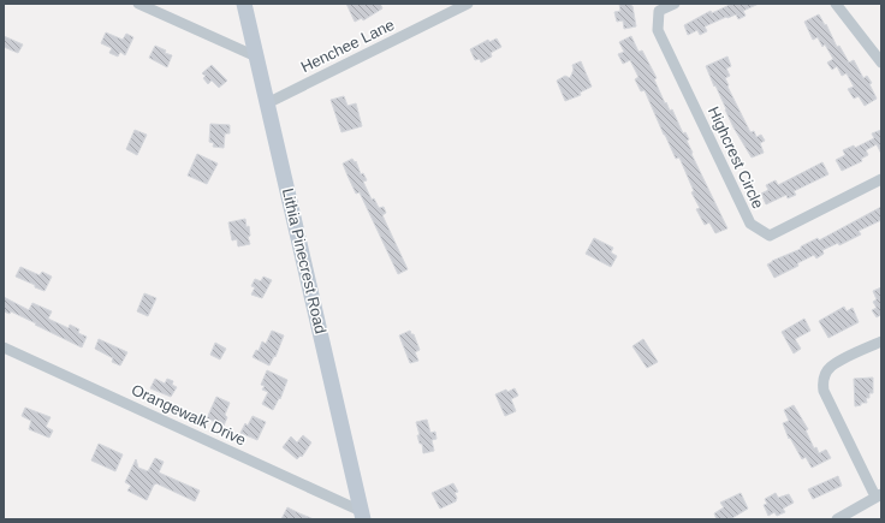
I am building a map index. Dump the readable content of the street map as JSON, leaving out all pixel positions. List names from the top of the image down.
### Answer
{
  "streets": {
    "main road": ["Lithia Pinecrest Road"],
    "street": ["Henchee Lane", "Highcrest Circle", "Orangewalk Drive"]
  },
  "crossings": [
    ["Henchee Lane", "Lithia Pinecrest Road"],
    ["Lithia Pinecrest Road", "Orangewalk Drive"]
  ]
}
